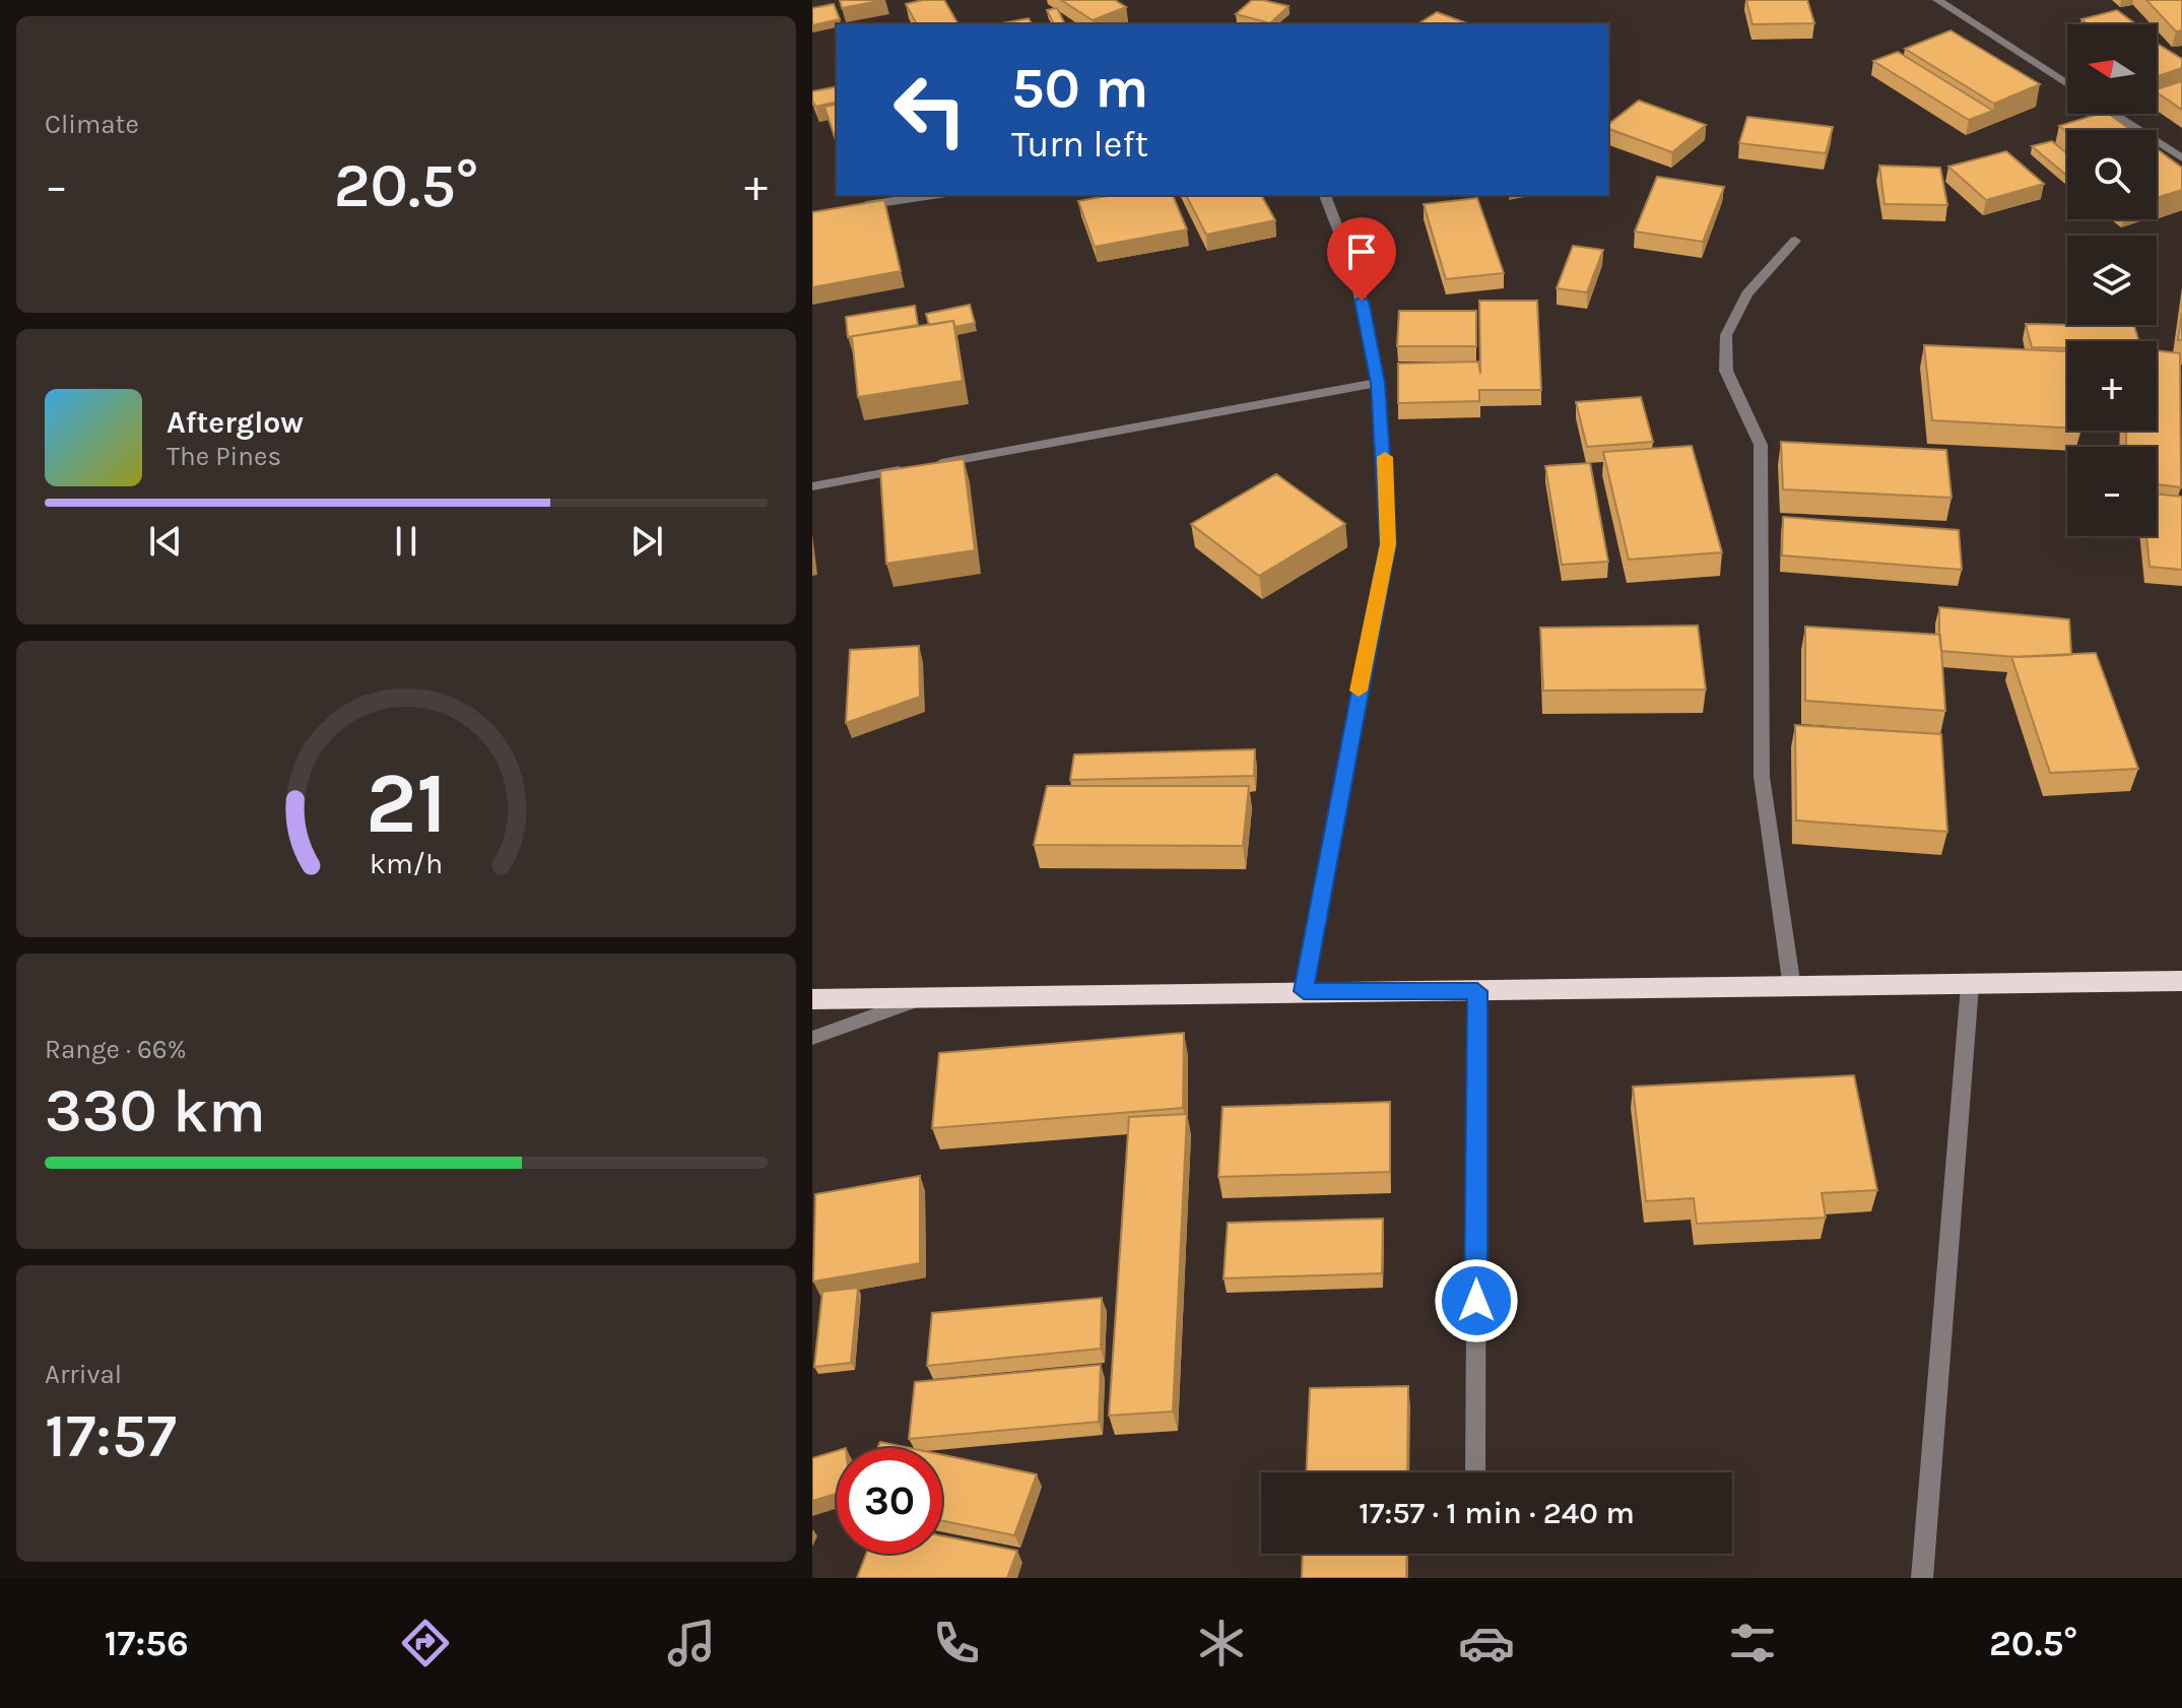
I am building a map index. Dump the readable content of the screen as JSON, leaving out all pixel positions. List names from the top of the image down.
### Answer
{
  "north": "left",
  "page": {
    "tile": [
      "Climate",
      ["Range · 66%", "330 km"],
      ["Arrival", "17:57"]
    ],
    "map_buttons": ["+", "−"],
    "turn": ["50 m", "Turn left"],
    "heat": ["−", "20.5°", "+"],
    "song": ["Afterglow", "The Pines"],
    "limit": "30",
    "trip": "17:57 · 1 min · 240 m",
    "tabs": ["17:56", "20.5°"],
    "gauge": ["21", "km/h"]
  }
}
